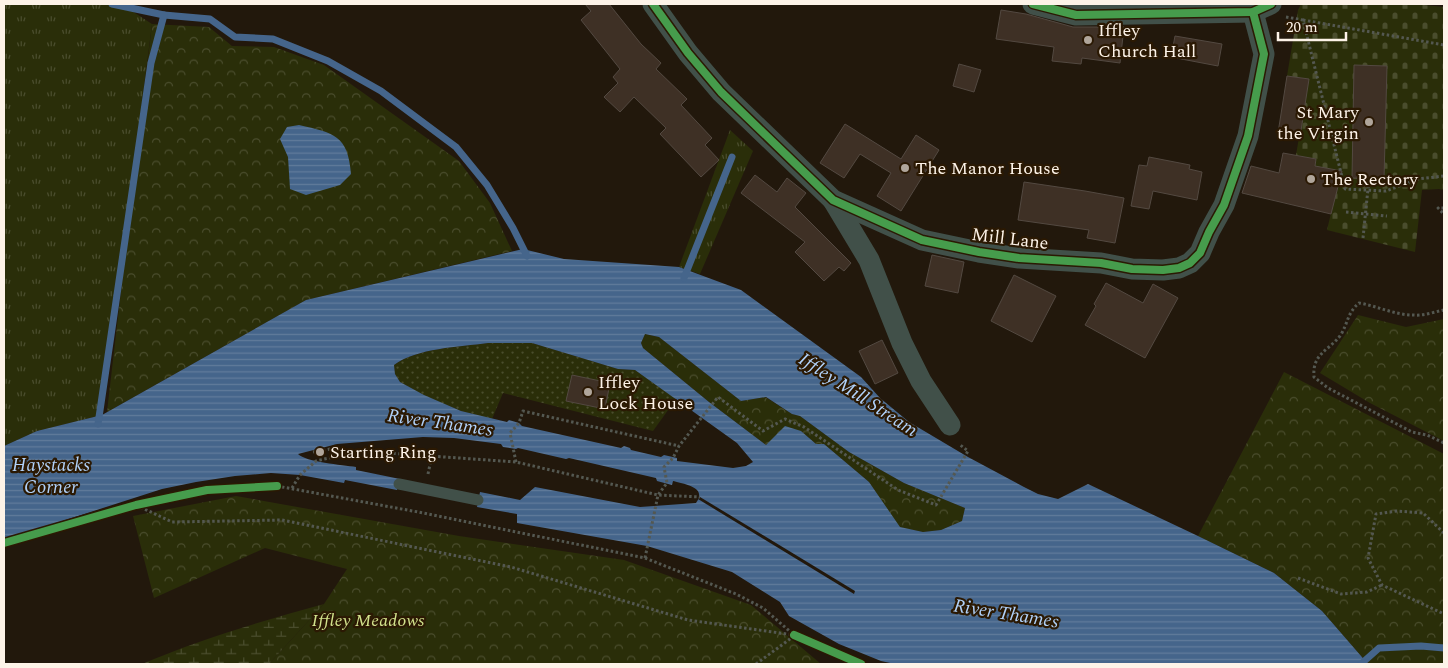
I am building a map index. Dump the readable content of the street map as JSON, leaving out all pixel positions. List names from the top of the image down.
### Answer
{
  "streets": {
    "street": ["Mill Lane"]
  },
  "water": ["Iffley Mill Stream", "River Thames", "Haystacks Corner"],
  "parks": ["Iffley Meadows"],
  "places": [
    "Iffley Church Hall",
    "St Mary the Virgin",
    "The Manor House",
    "The Rectory",
    "Iffley Lock House",
    "Starting Ring"
  ],
  "scale_bar": "20 m"
}
